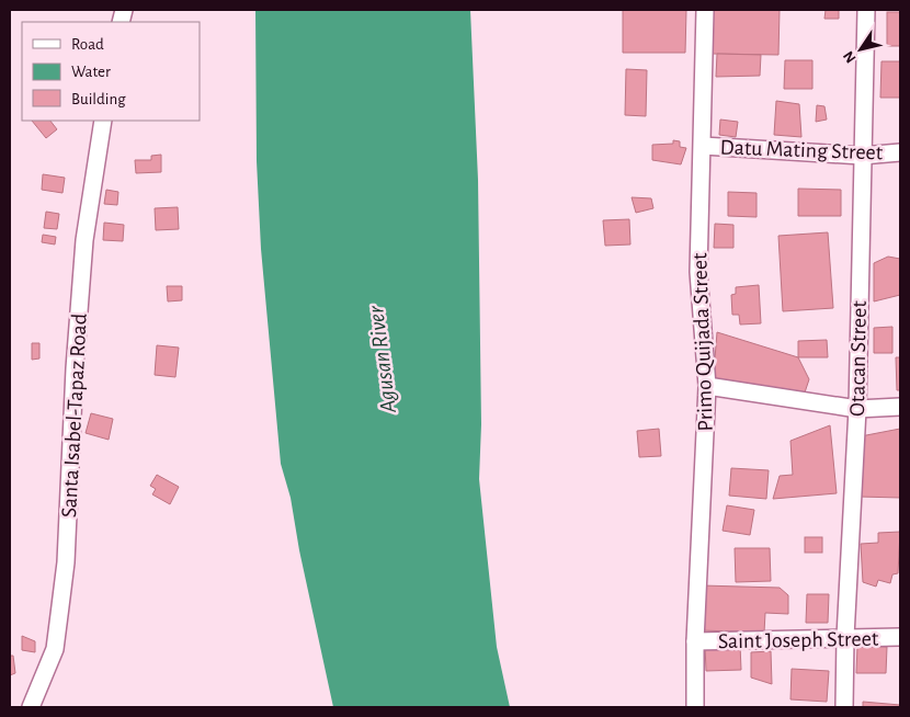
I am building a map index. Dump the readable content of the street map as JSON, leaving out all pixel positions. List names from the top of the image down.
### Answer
{
  "streets": {
    "street": [
      "Datu Mating Street",
      "Primo Quijada Street",
      "Otacan Street",
      "Santa Isabel-Tapaz Road",
      "Saint Joseph Street"
    ]
  },
  "crossings": [
    ["Datu Mating Street", "Primo Quijada Street"],
    ["Datu Mating Street", "Otacan Street"],
    ["Primo Quijada Street", "Saint Joseph Street"],
    ["Otacan Street", "Saint Joseph Street"]
  ],
  "water": ["Agusan River"],
  "legend": ["Road", "Water", "Building"],
  "north": "bottom left"
}
